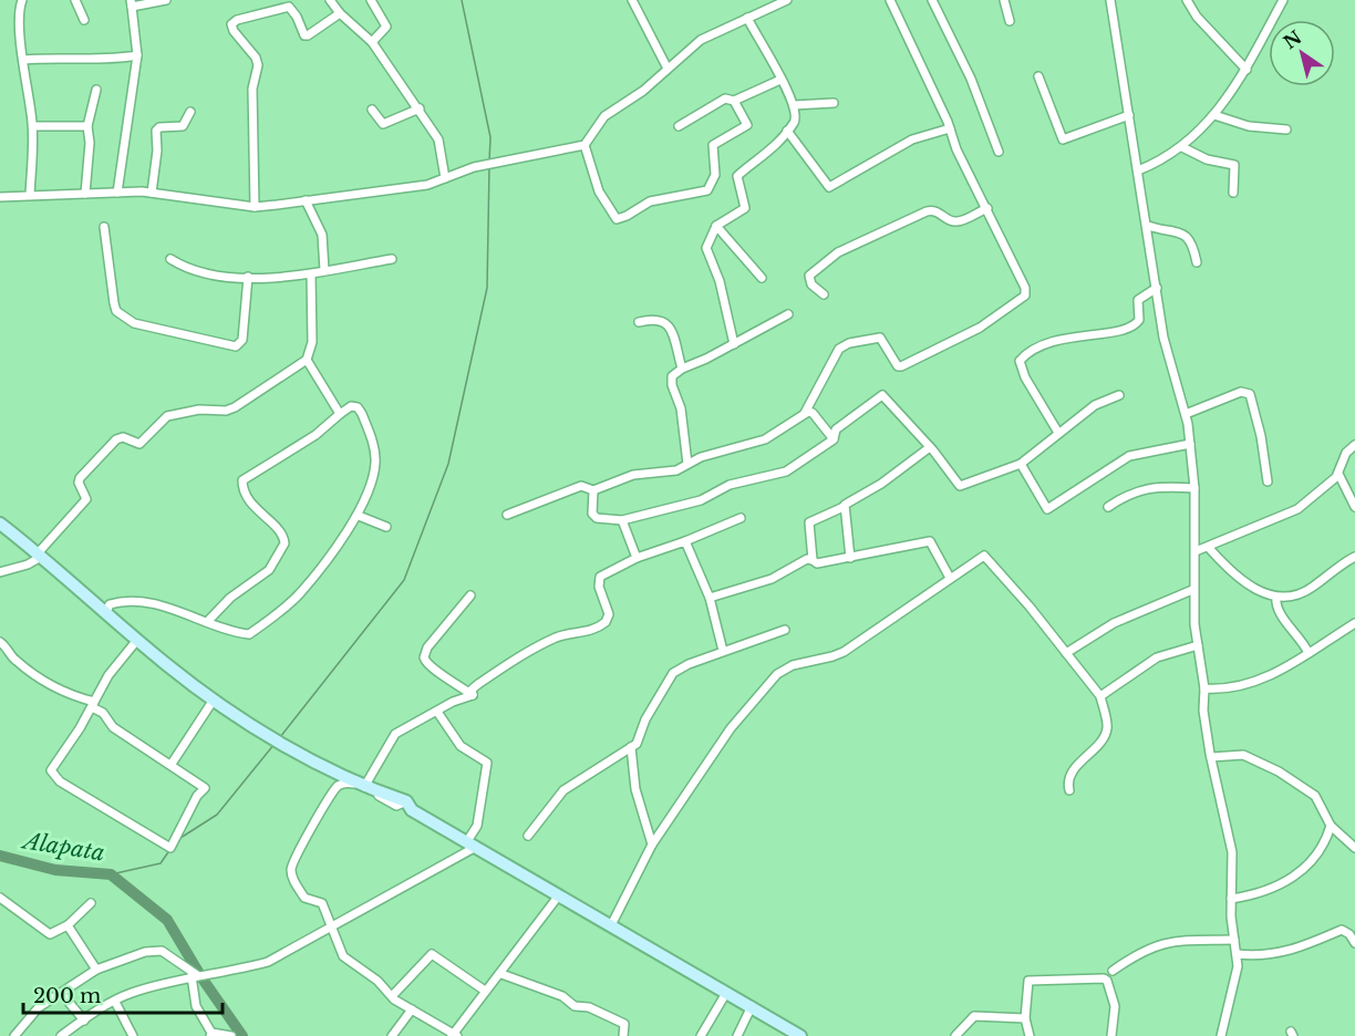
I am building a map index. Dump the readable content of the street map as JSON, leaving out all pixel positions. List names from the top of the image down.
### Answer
{
  "water": ["Alapata"],
  "scale_bar": "200 m",
  "north": "top left"
}
